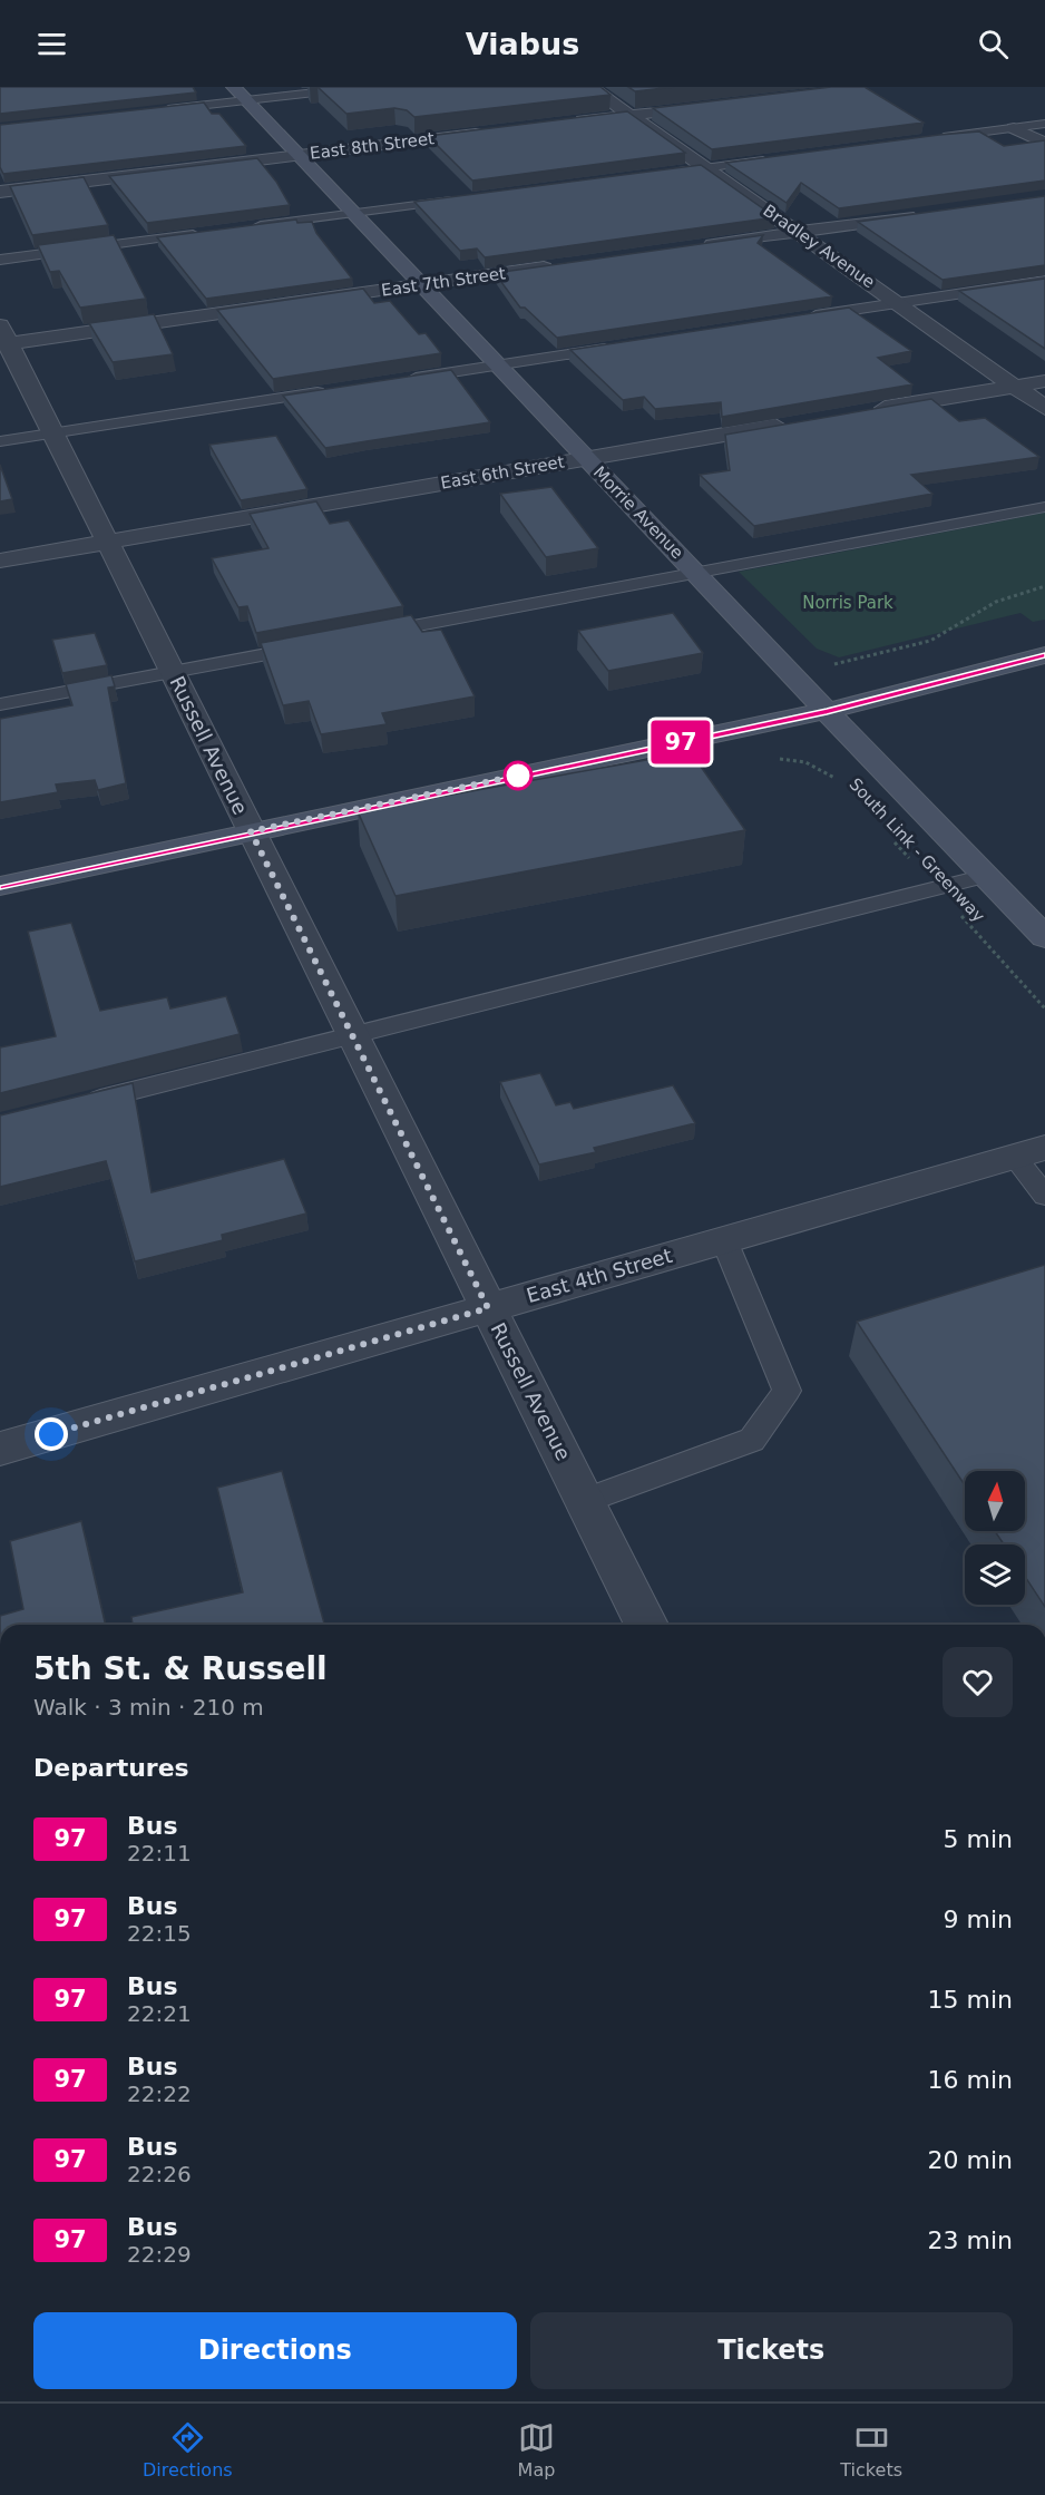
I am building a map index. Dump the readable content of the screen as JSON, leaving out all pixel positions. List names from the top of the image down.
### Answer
{
  "streets": {
    "street": [
      "East 8th Street",
      "Bradley Avenue",
      "East 7th Street",
      "East 6th Street",
      "Morrie Avenue",
      "Russell Avenue",
      "East 4th Street"
    ],
    "path": ["South Link - Greenway"]
  },
  "crossings": [
    ["East 8th Street", "Morrie Avenue"],
    ["East 7th Street", "Morrie Avenue"],
    ["East 7th Street", "Russell Avenue"],
    ["East 6th Street", "Morrie Avenue"],
    ["East 6th Street", "Russell Avenue"],
    ["Russell Avenue", "East 4th Street"]
  ],
  "parks": ["Norris Park"],
  "lines": ["bus line 97"],
  "north": "top",
  "page": {
    "header": "Viabus",
    "on_map": "97",
    "heading": [
      ["5th St. & Russell", "Walk · 3 min · 210 m"],
      "Departures"
    ],
    "list": [
      {
        "mark": "97",
        "name": "Bus",
        "note": "22:11",
        "value": "5 min"
      },
      {
        "mark": "97",
        "name": "Bus",
        "note": "22:15",
        "value": "9 min"
      },
      {
        "mark": "97",
        "name": "Bus",
        "note": "22:21",
        "value": "15 min"
      },
      {
        "mark": "97",
        "name": "Bus",
        "note": "22:22",
        "value": "16 min"
      },
      {
        "mark": "97",
        "name": "Bus",
        "note": "22:26",
        "value": "20 min"
      },
      {
        "mark": "97",
        "name": "Bus",
        "note": "22:29",
        "value": "23 min"
      }
    ],
    "buttons": ["Directions", "Tickets"],
    "tabs": ["Directions", "Map", "Tickets"]
  }
}
